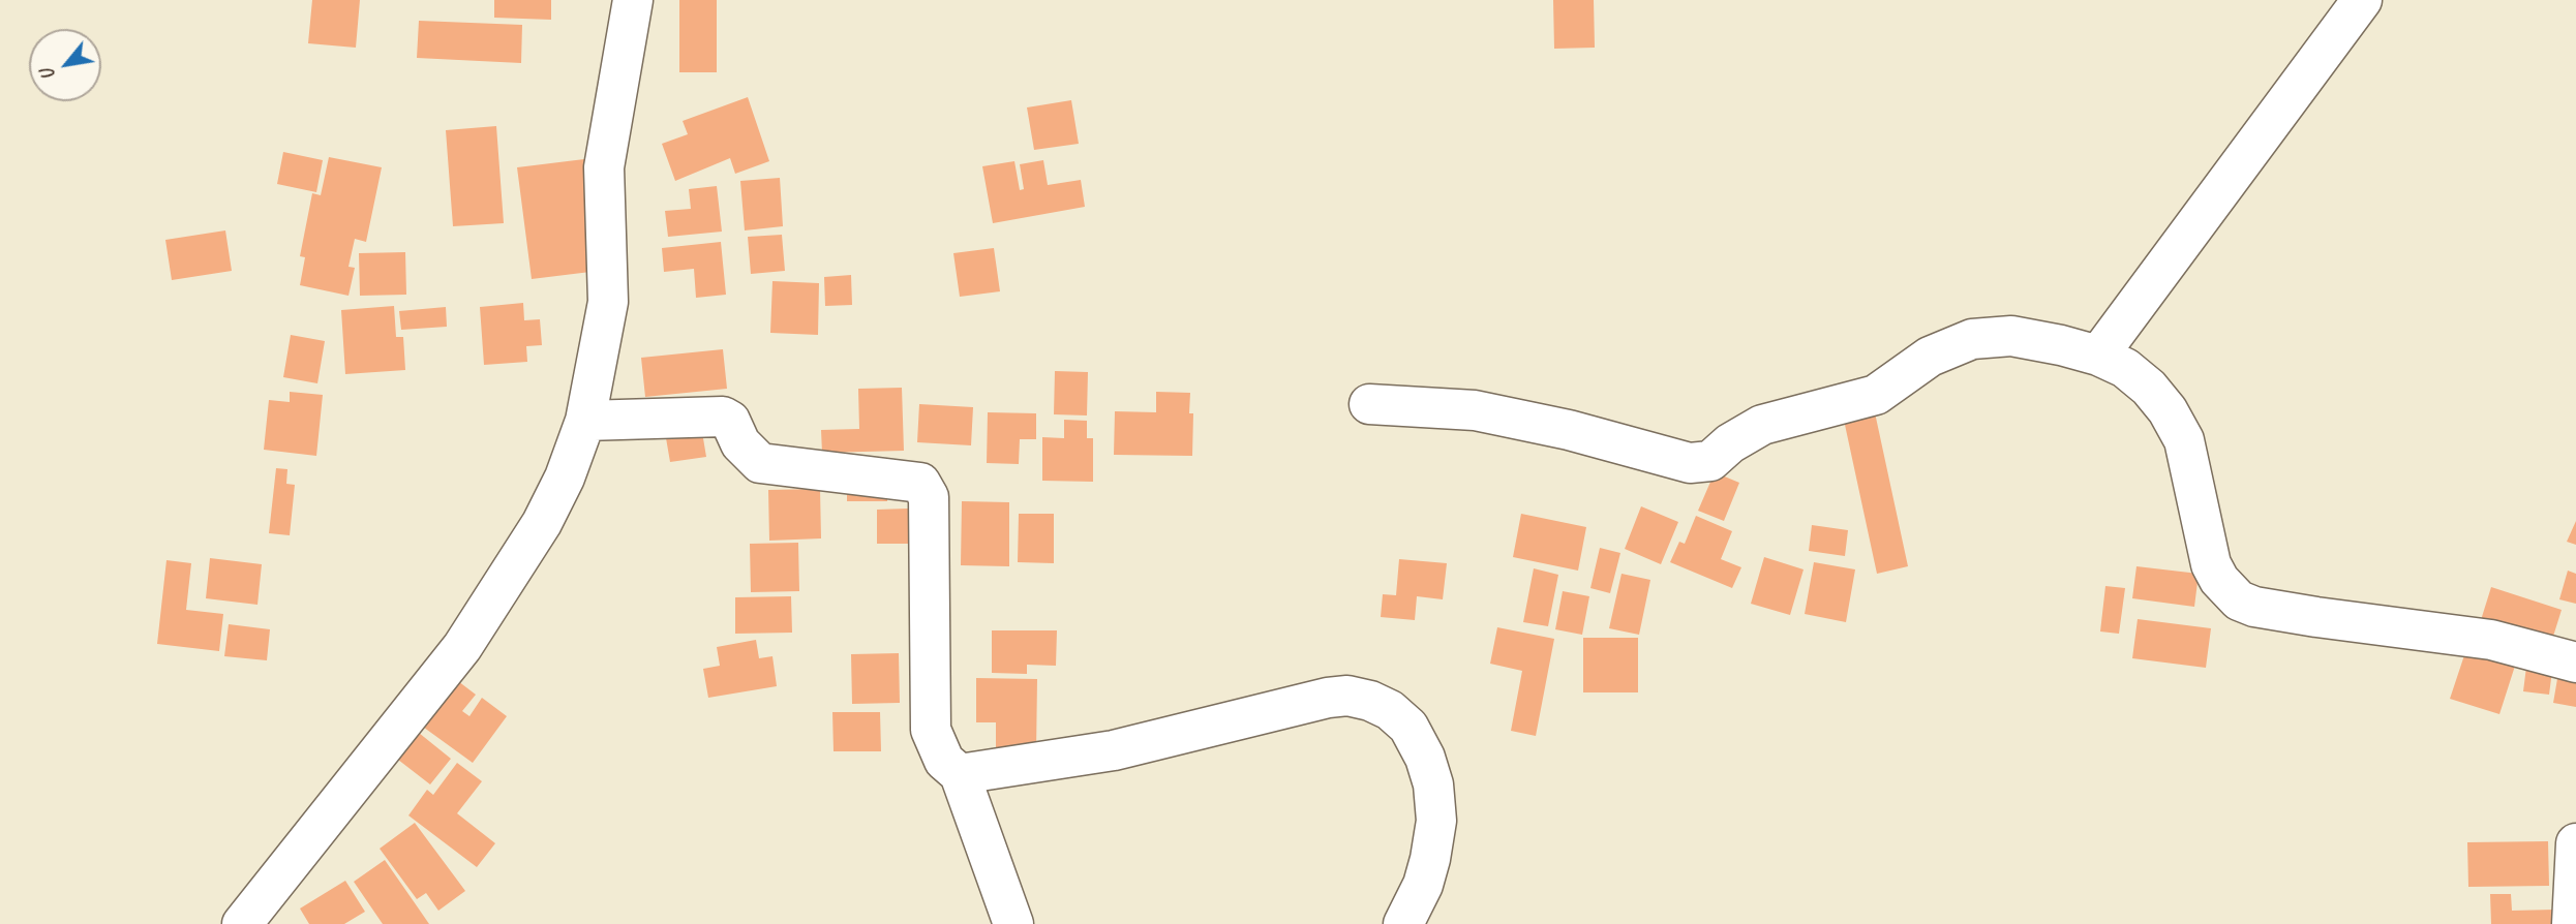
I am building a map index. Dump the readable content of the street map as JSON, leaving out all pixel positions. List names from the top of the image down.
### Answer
{
  "north": "bottom left"
}
